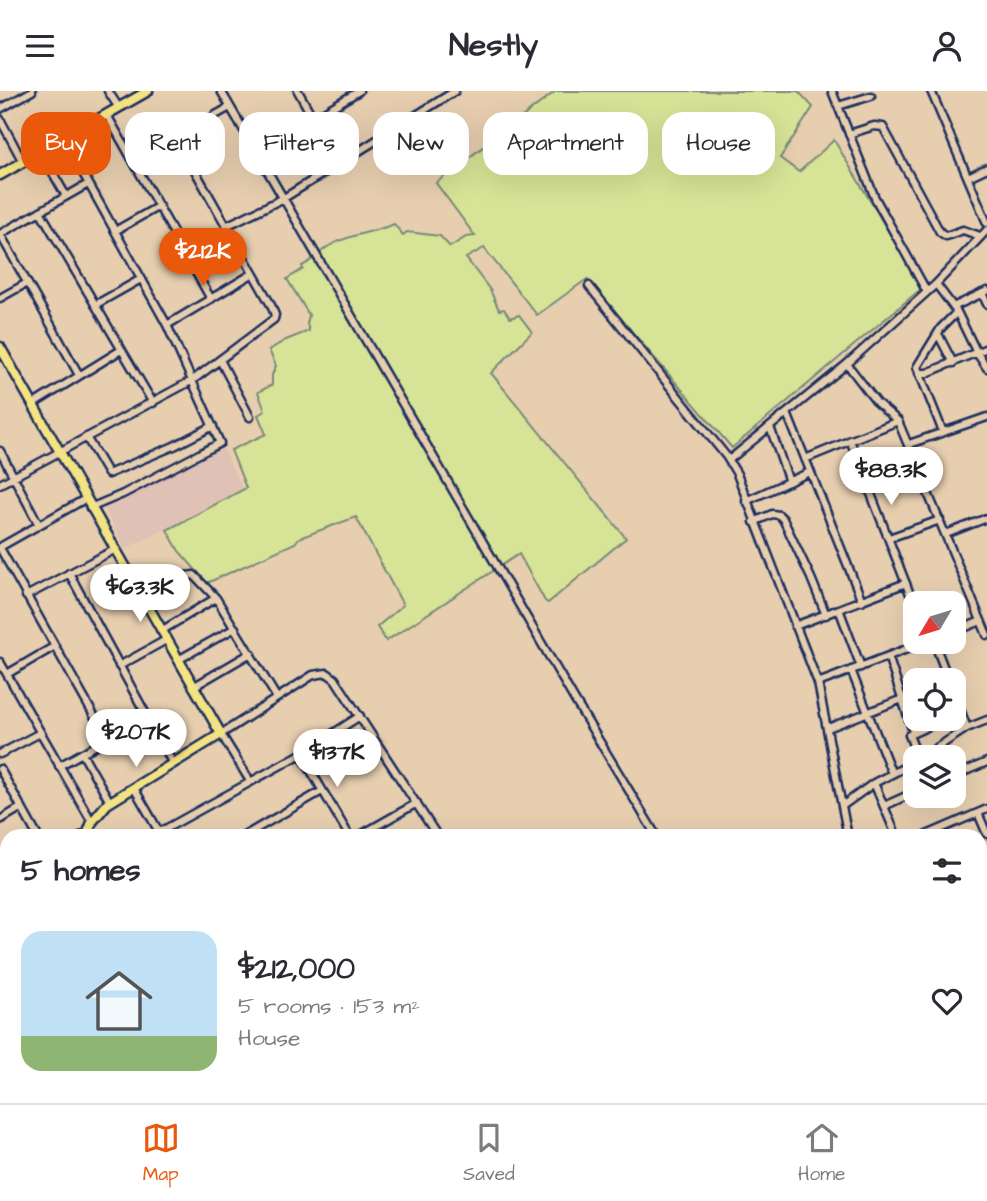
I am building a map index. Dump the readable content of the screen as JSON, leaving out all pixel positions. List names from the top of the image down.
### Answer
{
  "north": "bottom left",
  "page": {
    "header": "Nestly",
    "chip": [
      "Buy",
      "Rent",
      "Filters",
      "New",
      "Apartment",
      "House"
    ],
    "price": [
      "$212K",
      "$88.3K",
      "$63.3K",
      "$207K",
      "$137K"
    ],
    "heading": "5 homes",
    "list": [
      {
        "name": "$212,000",
        "note": "5 rooms · 153 m² · House"
      }
    ],
    "tabs": ["Map", "Saved", "Home"]
  }
}
